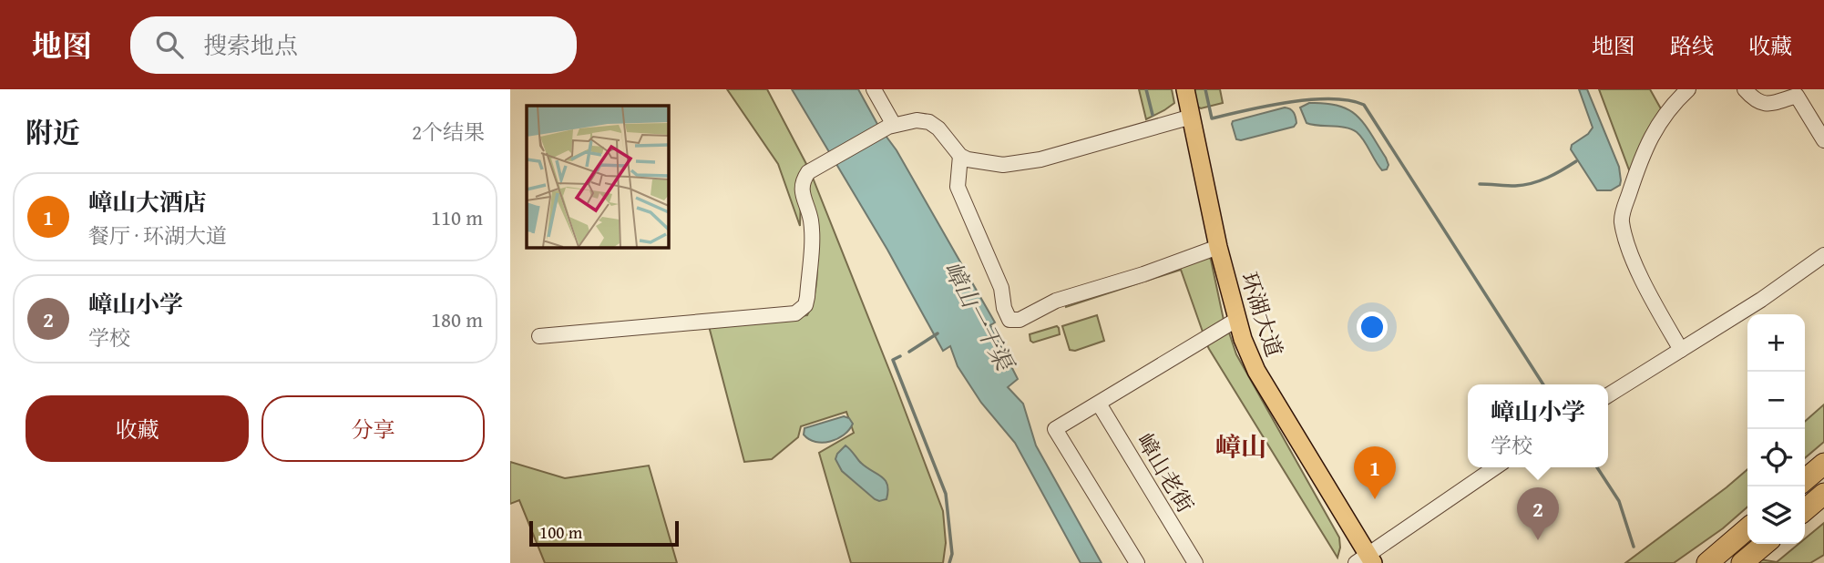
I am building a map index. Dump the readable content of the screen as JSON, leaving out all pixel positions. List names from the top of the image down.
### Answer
{
  "streets": {
    "main road": ["环湖大道"],
    "street": ["嶂山老街"]
  },
  "districts": ["嶂山"],
  "water": ["嶂山一干渠"],
  "scale_bar": "100 m",
  "page": {
    "header": "地图",
    "search": "搜索地点",
    "nav": ["地图", "路线", "收藏"],
    "heading": ["附近", "2个结果"],
    "list": [
      {
        "mark": "1",
        "name": "嶂山大酒店",
        "note": "餐厅 · 环湖大道",
        "value": "110 m"
      },
      {
        "mark": "2",
        "name": "嶂山小学",
        "note": "学校",
        "value": "180 m"
      }
    ],
    "map_buttons": ["+", "−"],
    "buttons": ["收藏", "分享"],
    "popup": ["嶂山小学", "学校"],
    "pins": ["1", "2"],
    "scale": "100 m"
  }
}
